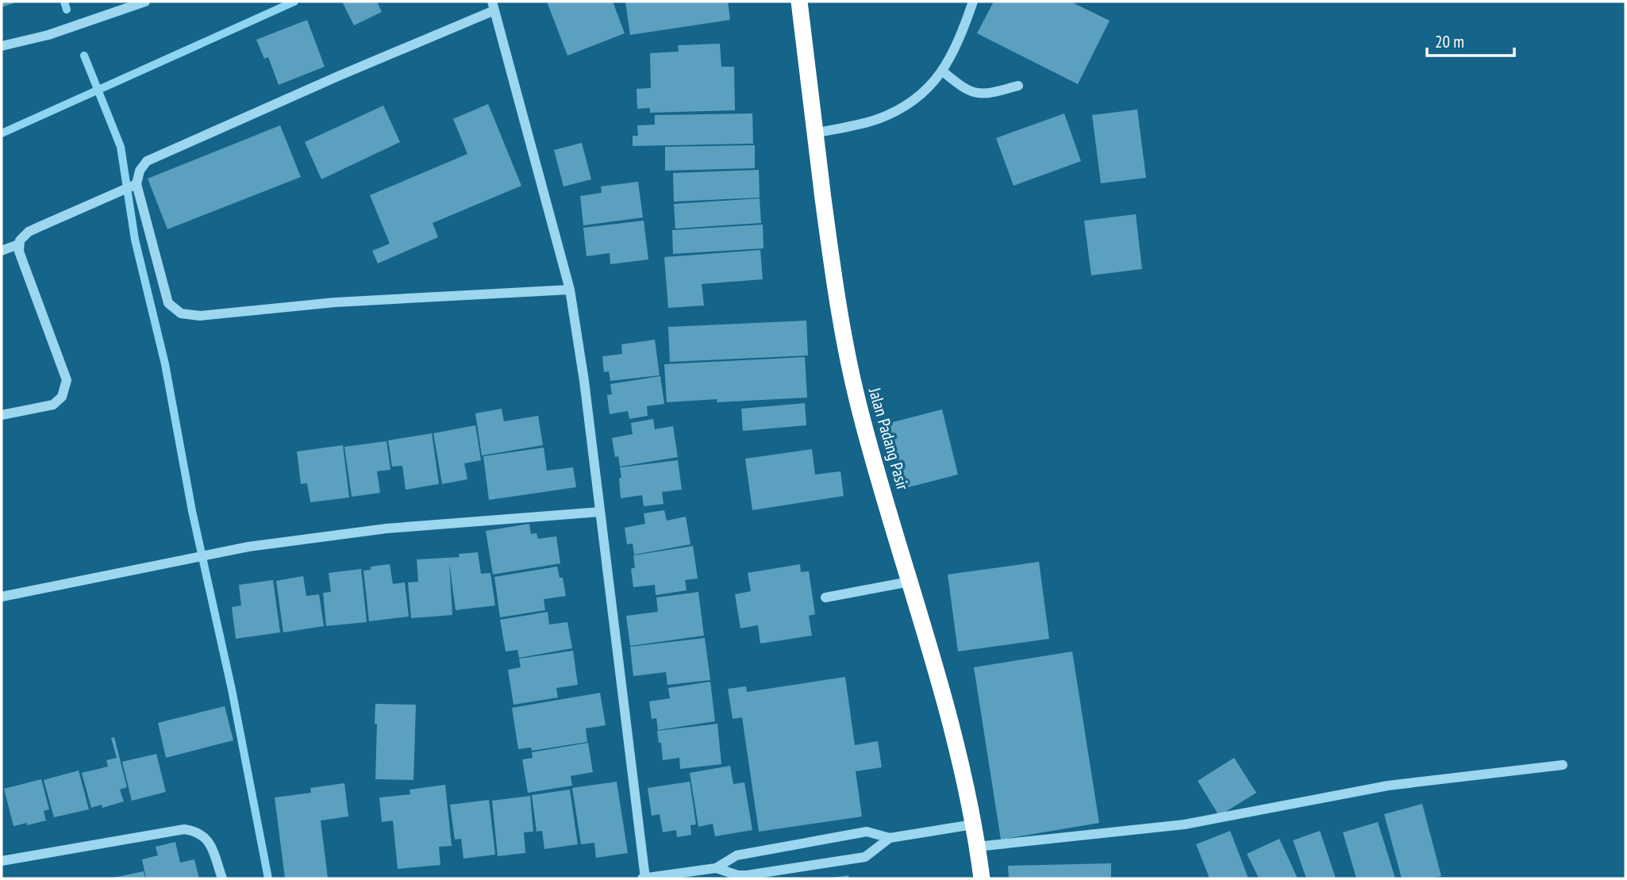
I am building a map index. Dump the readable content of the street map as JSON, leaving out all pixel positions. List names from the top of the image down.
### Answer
{
  "streets": {
    "highway": ["Jalan Padang Pasir"]
  },
  "scale_bar": "20 m"
}
